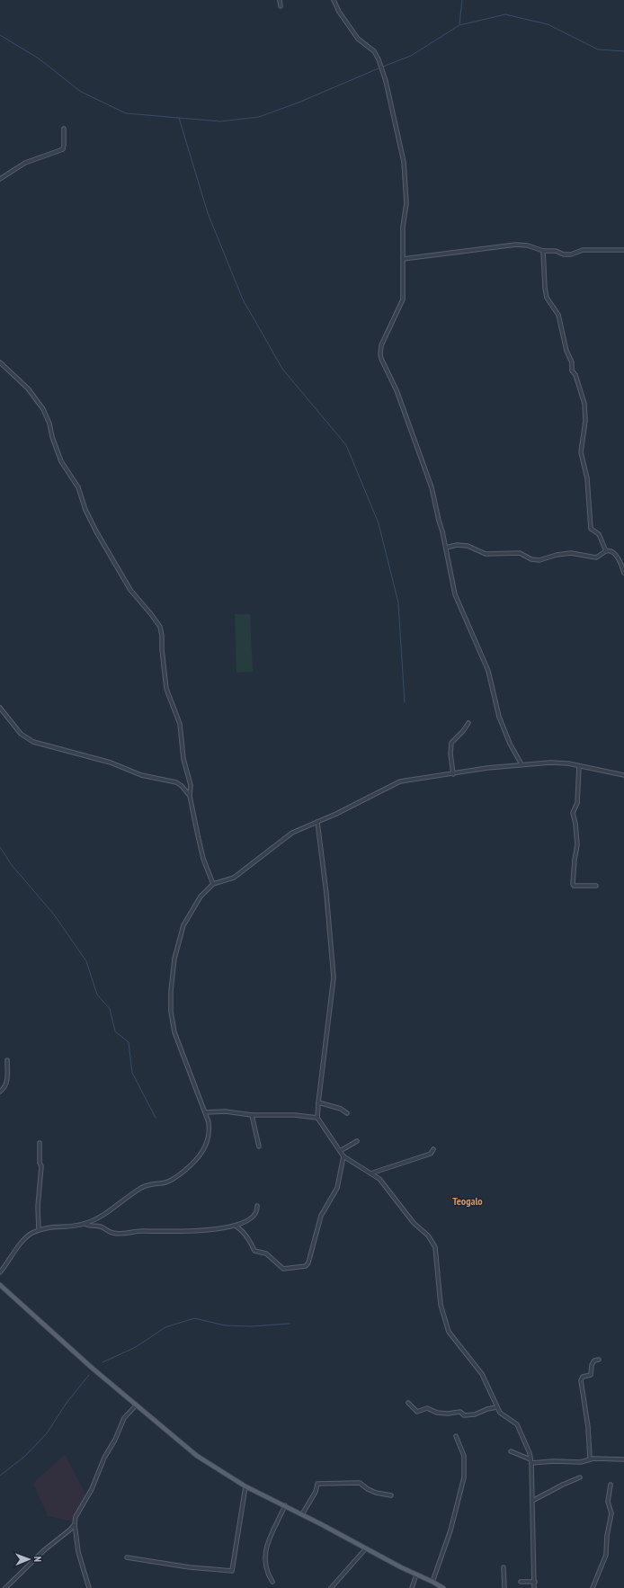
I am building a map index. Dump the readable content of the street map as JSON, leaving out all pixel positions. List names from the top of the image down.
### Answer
{
  "districts": ["Teogalo"],
  "north": "right"
}
